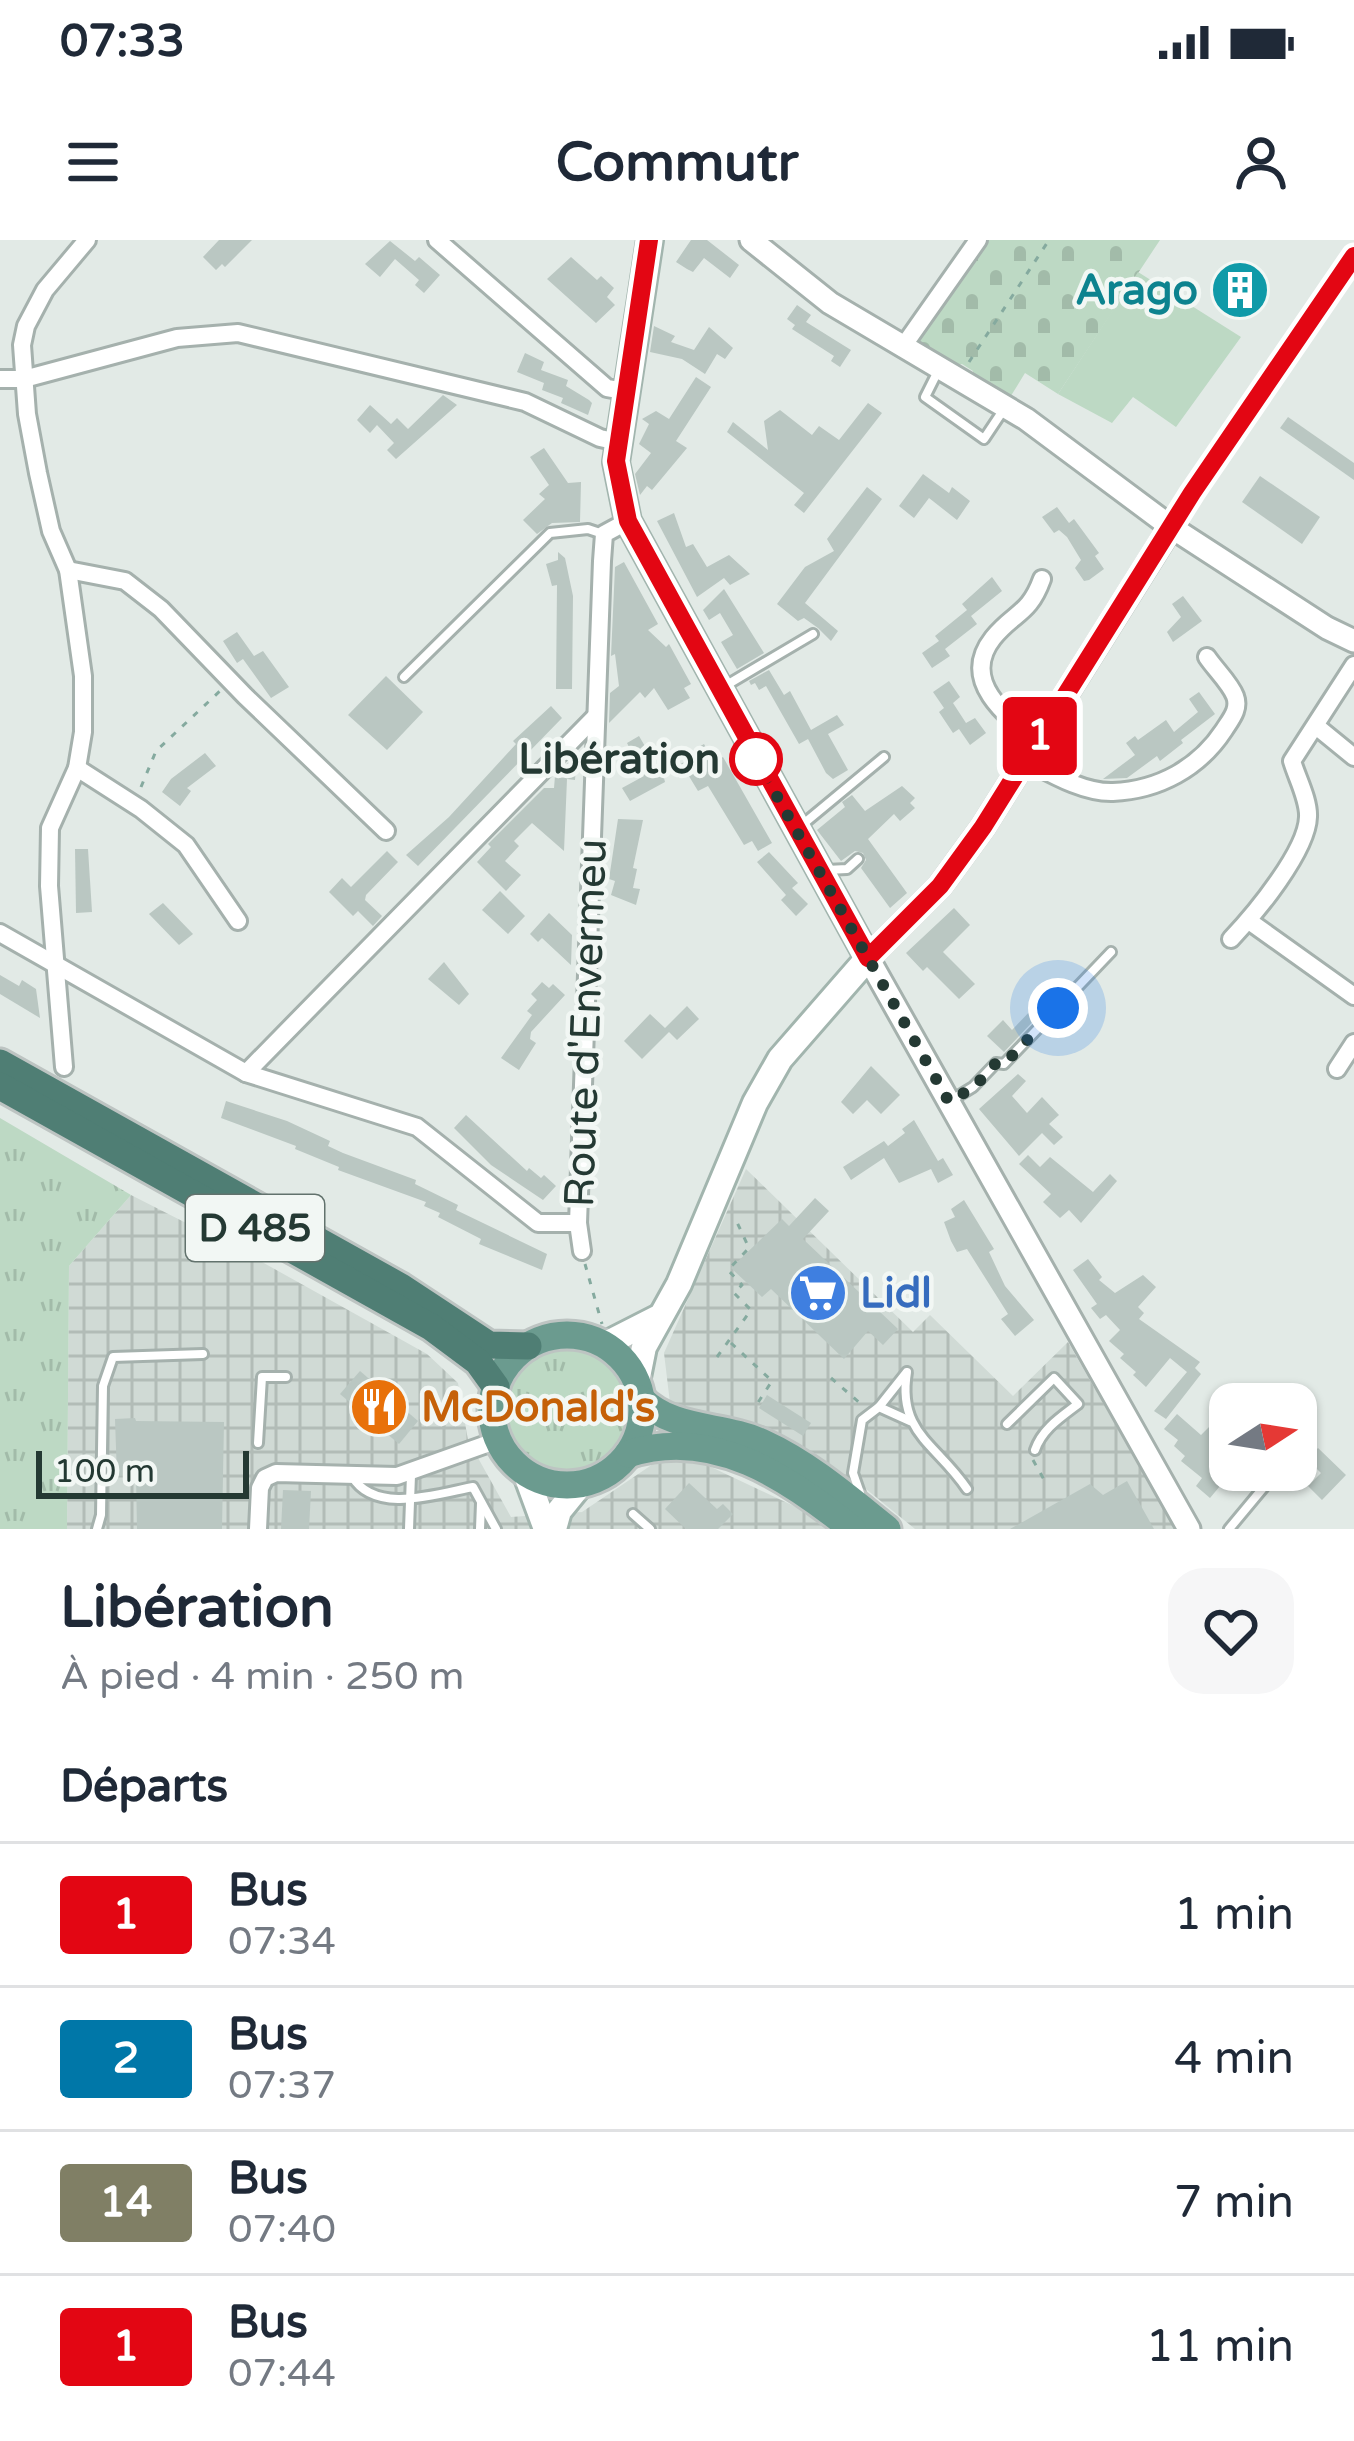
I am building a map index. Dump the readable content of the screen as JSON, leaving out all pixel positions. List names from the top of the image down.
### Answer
{
  "streets": {
    "highway": ["D 485"],
    "street": ["Route d'Envermeu"]
  },
  "places": {
    "building": ["Arago"],
    "other": ["Libération"],
    "supermarket": ["Lidl"],
    "restaurant": ["McDonald's"]
  },
  "lines": ["bus line 1"],
  "scale_bar": "100 m",
  "north": "right",
  "page": {
    "status": "07:33",
    "header": "Commutr",
    "on_map": "1",
    "scale": "100 m",
    "heading": [
      ["Libération", "À pied · 4 min · 250 m"],
      "Départs"
    ],
    "list": [
      {
        "mark": "1",
        "name": "Bus",
        "note": "07:34",
        "value": "1 min"
      },
      {
        "mark": "2",
        "name": "Bus",
        "note": "07:37",
        "value": "4 min"
      },
      {
        "mark": "14",
        "name": "Bus",
        "note": "07:40",
        "value": "7 min"
      },
      {
        "mark": "1",
        "name": "Bus",
        "note": "07:44",
        "value": "11 min"
      }
    ]
  }
}
